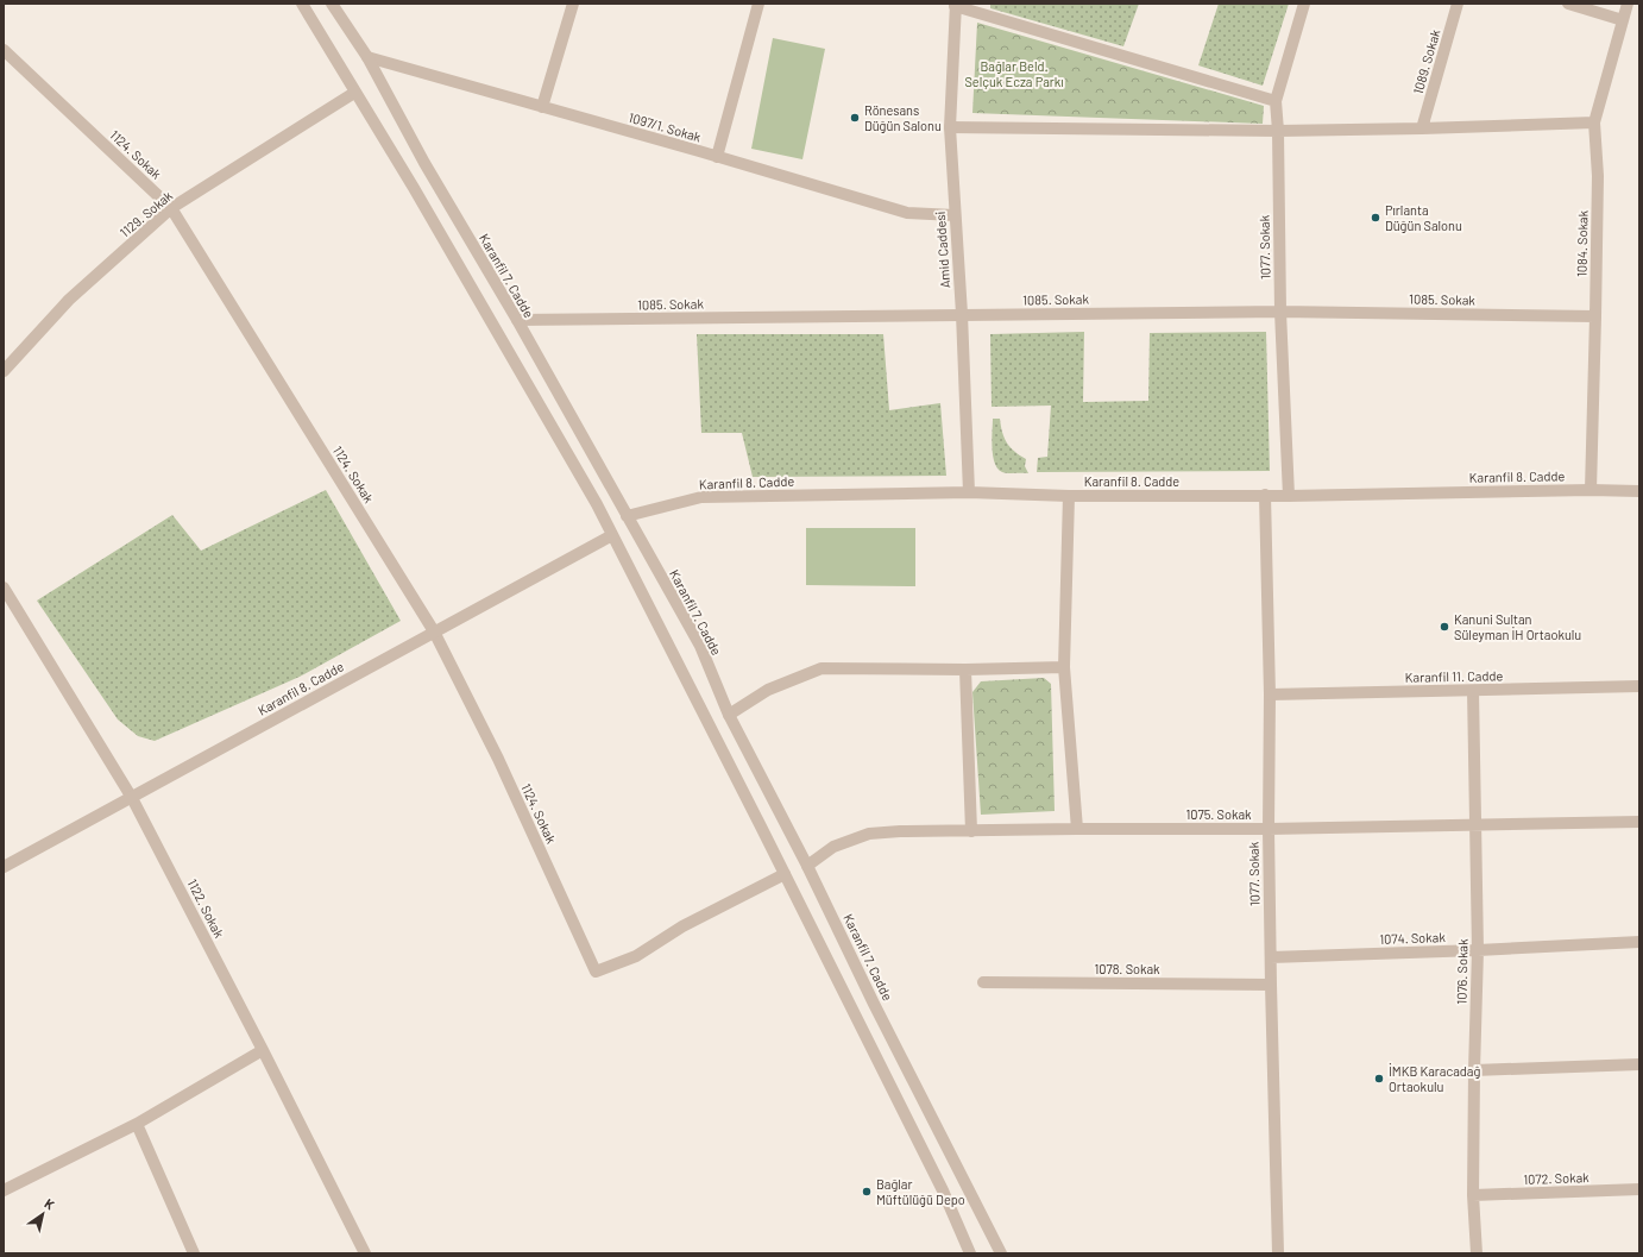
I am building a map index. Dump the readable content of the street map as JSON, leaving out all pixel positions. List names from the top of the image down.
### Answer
{
  "streets": {
    "street": [
      "1089. Sokak",
      "1097/1. Sokak",
      "1124. Sokak",
      "1129. Sokak",
      "1084. Sokak",
      "1077. Sokak",
      "Amid Caddesi",
      "Karanfil 7. Cadde",
      "1085. Sokak",
      "Karanfil 8. Cadde",
      "Karanfil 11. Cadde",
      "1075. Sokak",
      "1122. Sokak",
      "1074. Sokak",
      "1078. Sokak",
      "1076. Sokak",
      "1072. Sokak"
    ]
  },
  "crossings": [
    ["1097/1. Sokak", "Amid Caddesi"],
    ["1097/1. Sokak", "Karanfil 7. Cadde"],
    ["1124. Sokak", "1129. Sokak"],
    ["1124. Sokak", "Karanfil 8. Cadde"],
    ["1084. Sokak", "1085. Sokak"],
    ["1084. Sokak", "Karanfil 8. Cadde"],
    ["1077. Sokak", "1085. Sokak"],
    ["1077. Sokak", "Karanfil 8. Cadde"],
    ["1077. Sokak", "Karanfil 11. Cadde"],
    ["1077. Sokak", "1075. Sokak"],
    ["1077. Sokak", "1074. Sokak"],
    ["1077. Sokak", "1078. Sokak"],
    ["Amid Caddesi", "1085. Sokak"],
    ["Amid Caddesi", "Karanfil 8. Cadde"],
    ["Karanfil 7. Cadde", "1085. Sokak"],
    ["Karanfil 7. Cadde", "Karanfil 8. Cadde"],
    ["Karanfil 7. Cadde", "1075. Sokak"],
    ["Karanfil 8. Cadde", "1122. Sokak"],
    ["Karanfil 11. Cadde", "1076. Sokak"],
    ["1075. Sokak", "1076. Sokak"],
    ["1074. Sokak", "1076. Sokak"],
    ["1076. Sokak", "1072. Sokak"]
  ],
  "parks": ["Bağlar Beld. Selçuk Ecza Parkı"],
  "places": [
    "Rönesans Düğün Salonu",
    "Pırlanta Düğün Salonu",
    "Kanuni Sultan Süleyman İH Ortaokulu",
    "İMKB Karacadağ Ortaokulu",
    "Bağlar Müftülüğü Depo"
  ],
  "north": "top right"
}
